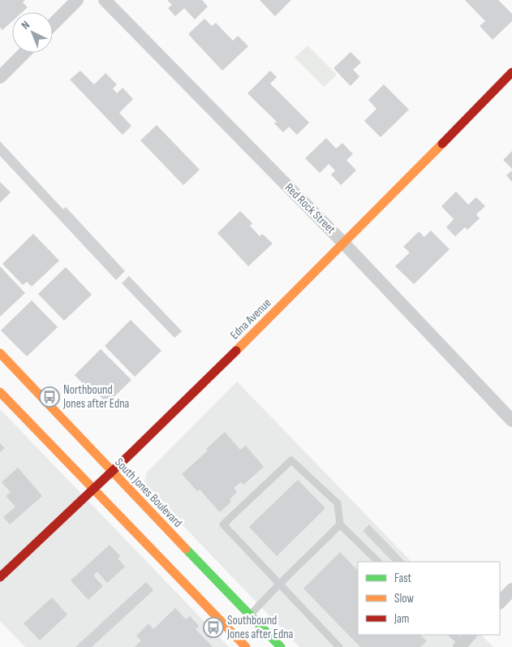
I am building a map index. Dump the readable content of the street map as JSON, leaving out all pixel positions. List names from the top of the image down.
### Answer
{
  "streets": {
    "main road": ["Edna Avenue", "South Jones Boulevard"],
    "street": ["Red Rock Street"]
  },
  "crossings": [
    ["Red Rock Street", "Edna Avenue"],
    ["Edna Avenue", "South Jones Boulevard"]
  ],
  "places": {
    "bus stop": ["Northbound Jones after Edna", "Southbound Jones after Edna"]
  },
  "legend": ["Fast", "Slow", "Jam"],
  "north": "top left"
}
